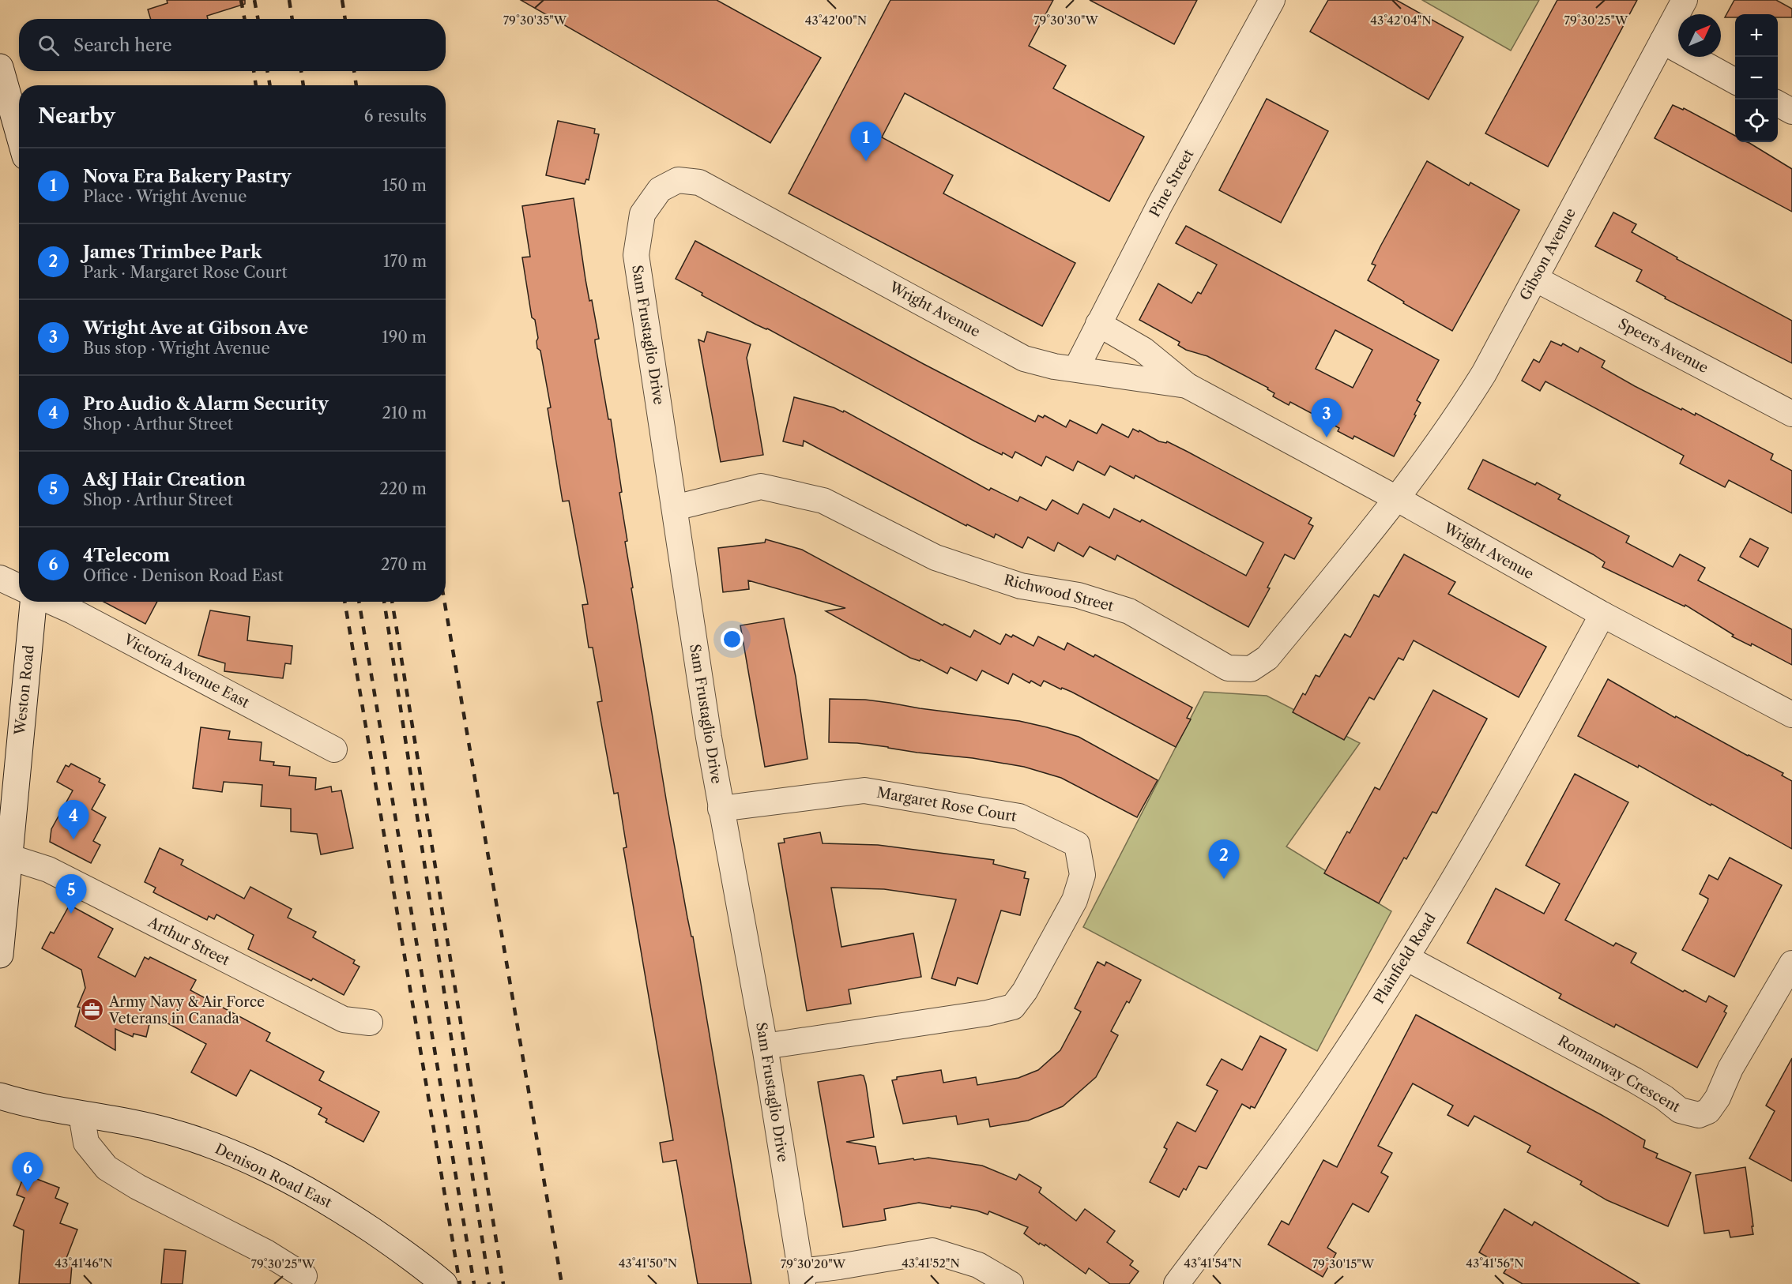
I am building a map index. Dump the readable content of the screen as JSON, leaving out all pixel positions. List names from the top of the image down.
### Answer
{
  "streets": {
    "street": [
      "Pine Street",
      "Gibson Avenue",
      "Wright Avenue",
      "Sam Frustaglio Drive",
      "Speers Avenue",
      "Richwood Street",
      "Victoria Avenue East",
      "Weston Road",
      "Margaret Rose Court",
      "Arthur Street",
      "Plainfield Road",
      "Romanway Crescent",
      "Denison Road East"
    ]
  },
  "crossings": [
    ["Pine Street", "Wright Avenue"],
    ["Gibson Avenue", "Wright Avenue"],
    ["Gibson Avenue", "Speers Avenue"],
    ["Gibson Avenue", "Richwood Street"],
    ["Wright Avenue", "Sam Frustaglio Drive"],
    ["Wright Avenue", "Richwood Street"],
    ["Wright Avenue", "Plainfield Road"],
    ["Sam Frustaglio Drive", "Richwood Street"],
    ["Sam Frustaglio Drive", "Margaret Rose Court"],
    ["Weston Road", "Arthur Street"],
    ["Plainfield Road", "Romanway Crescent"]
  ],
  "places": {
    "office": ["Army Navy & Air Force Veterans in Canada"]
  },
  "north": "top right",
  "page": {
    "map_buttons": ["+", "−"],
    "search": "Search here",
    "heading": ["Nearby", "6 results"],
    "pins": [
      "1",
      "3",
      "4",
      "2",
      "5",
      "6"
    ],
    "list": [
      {
        "mark": "1",
        "name": "Nova Era Bakery Pastry",
        "note": "Place · Wright Avenue",
        "value": "150 m"
      },
      {
        "mark": "2",
        "name": "James Trimbee Park",
        "note": "Park · Margaret Rose Court",
        "value": "170 m"
      },
      {
        "mark": "3",
        "name": "Wright Ave at Gibson Ave",
        "note": "Bus stop · Wright Avenue",
        "value": "190 m"
      },
      {
        "mark": "4",
        "name": "Pro Audio & Alarm Security",
        "note": "Shop · Arthur Street",
        "value": "210 m"
      },
      {
        "mark": "5",
        "name": "A&J Hair Creation",
        "note": "Shop · Arthur Street",
        "value": "220 m"
      },
      {
        "mark": "6",
        "name": "4Telecom",
        "note": "Office · Denison Road East",
        "value": "270 m"
      }
    ]
  },
  "coordinates": [
    "79°30'35\"W",
    "79°30'30\"W",
    "79°30'25\"W",
    "43°42'00\"N",
    "43°42'04\"N",
    "43°41'46\"N",
    "43°41'50\"N",
    "43°41'52\"N",
    "43°41'54\"N",
    "43°41'56\"N",
    "79°30'20\"W",
    "79°30'15\"W"
  ]
}
